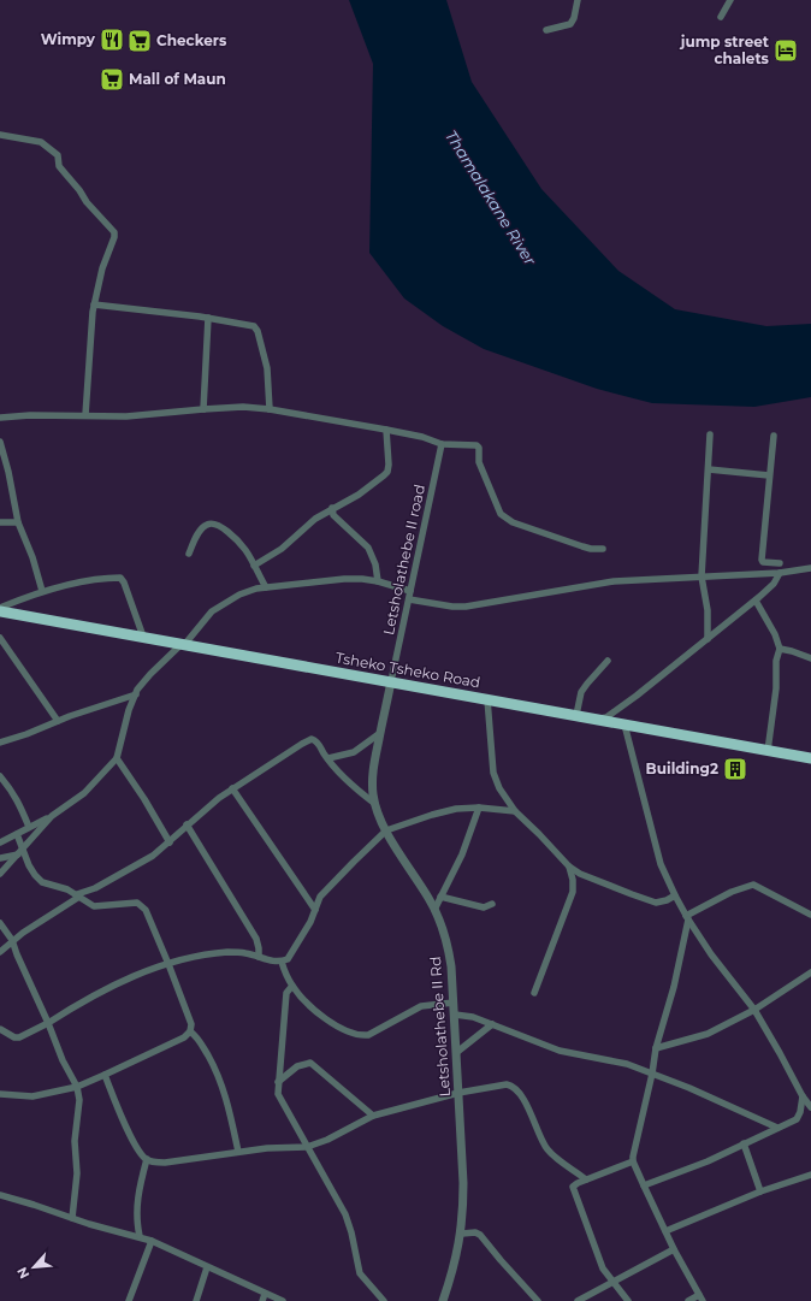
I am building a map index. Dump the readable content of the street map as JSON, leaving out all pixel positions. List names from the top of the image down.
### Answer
{
  "streets": {
    "highway": ["Tsheko Tsheko Road"],
    "street": ["Letsholathebe II road", "Letsholathebe II Rd"]
  },
  "crossings": [
    ["Letsholathebe II road", "Tsheko Tsheko Road"],
    ["Letsholathebe II road", "Letsholathebe II Rd"],
    ["Tsheko Tsheko Road", "Letsholathebe II Rd"]
  ],
  "water": ["Thamalakane River"],
  "places": {
    "restaurant": ["Wimpy"],
    "supermarket": ["Checkers", "Mall of Maun"],
    "hotel": ["jump street chalets"],
    "building": ["Building2"]
  },
  "north": "bottom left"
}
